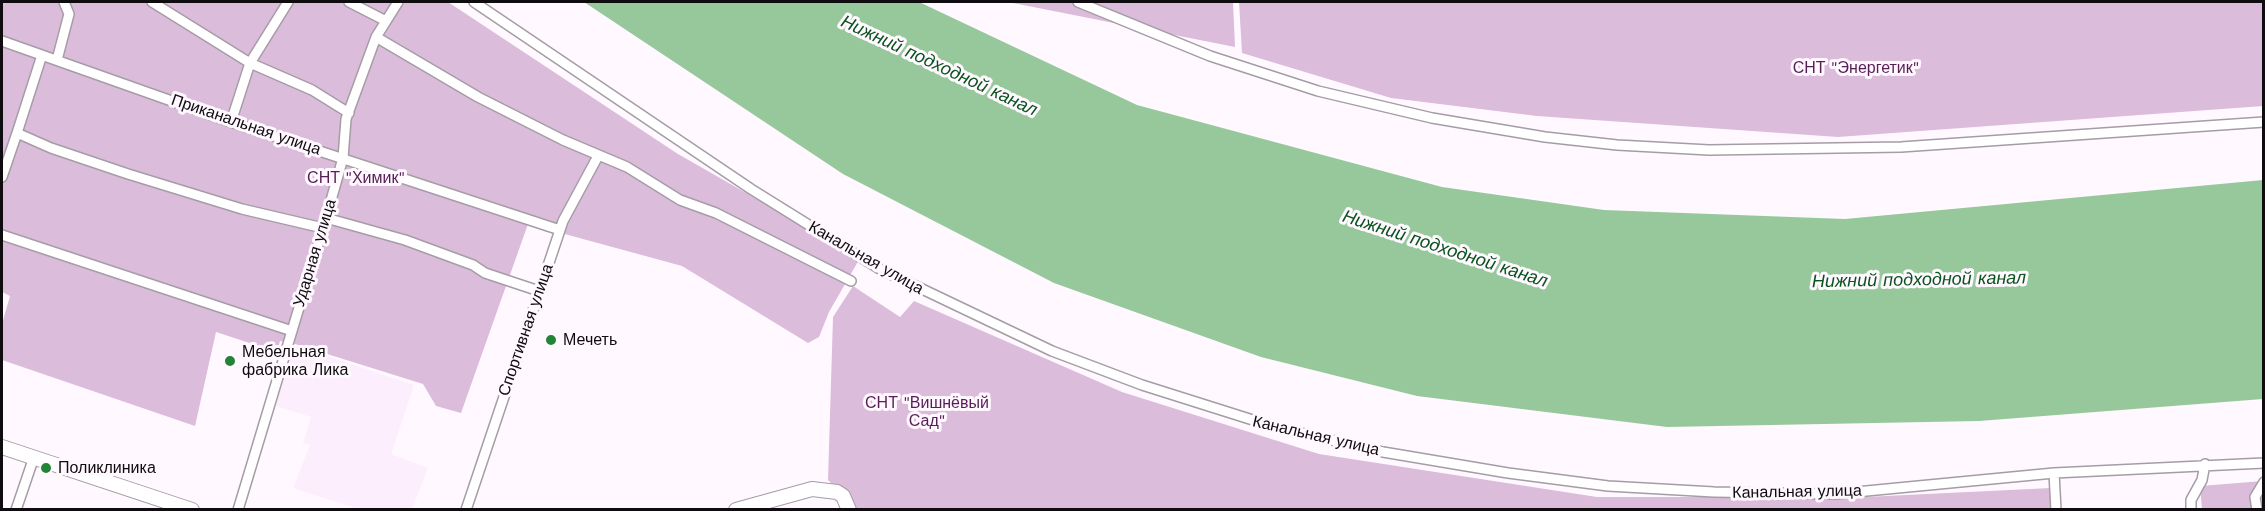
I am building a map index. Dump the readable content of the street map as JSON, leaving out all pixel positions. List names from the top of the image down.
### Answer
{
  "streets": {
    "street": [
      "Приканальная улица",
      "Ударная улица",
      "Канальная улица",
      "Спортивная улица"
    ]
  },
  "crossings": [
    ["Приканальная улица", "Ударная улица"],
    ["Приканальная улица", "Спортивная улица"]
  ],
  "water": ["Нижний подходной канал"],
  "parks": ["СНТ \"Энергетик\"", "СНТ \"Химик\"", "СНТ \"Вишнёвый Сад\""],
  "places": ["Мечеть", "Мебельная фабрика Лика", "Поликлиника"]
}
